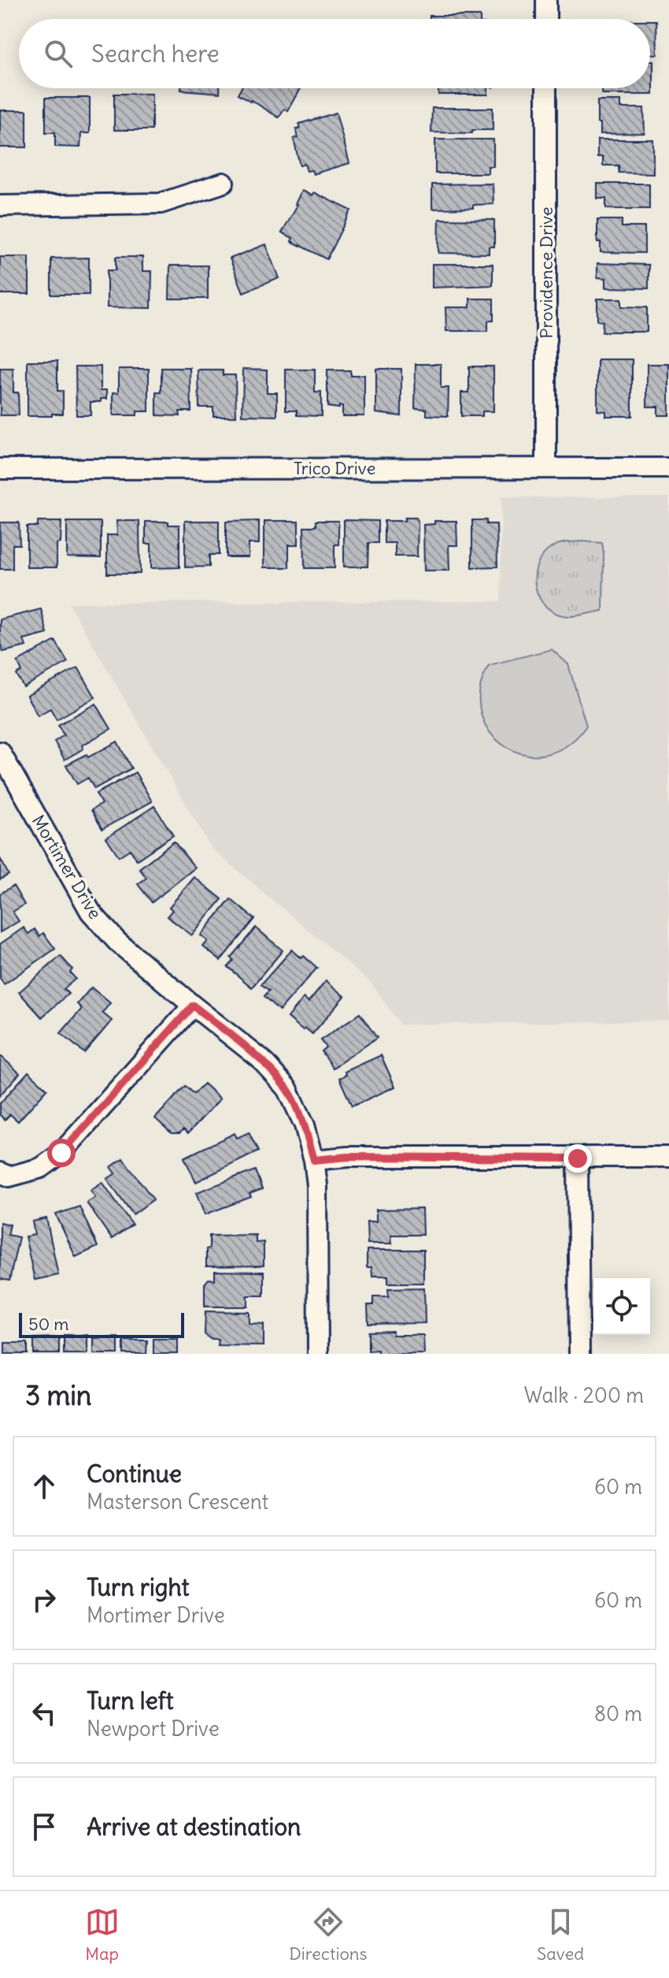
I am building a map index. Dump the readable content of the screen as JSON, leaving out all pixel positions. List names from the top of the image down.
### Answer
{
  "streets": {
    "street": ["Providence Drive", "Trico Drive", "Mortimer Drive"]
  },
  "crossings": [
    ["Providence Drive", "Trico Drive"]
  ],
  "scale_bar": "50 m",
  "page": {
    "search": "Search here",
    "scale": "50 m",
    "heading": ["3 min", "Walk · 200 m"],
    "list": [
      ["Continue", "Masterson Crescent", "60 m"],
      ["Turn right", "Mortimer Drive", "60 m"],
      ["Turn left", "Newport Drive", "80 m"],
      "Arrive at destination"
    ],
    "nav": ["Map", "Directions", "Saved"]
  }
}
